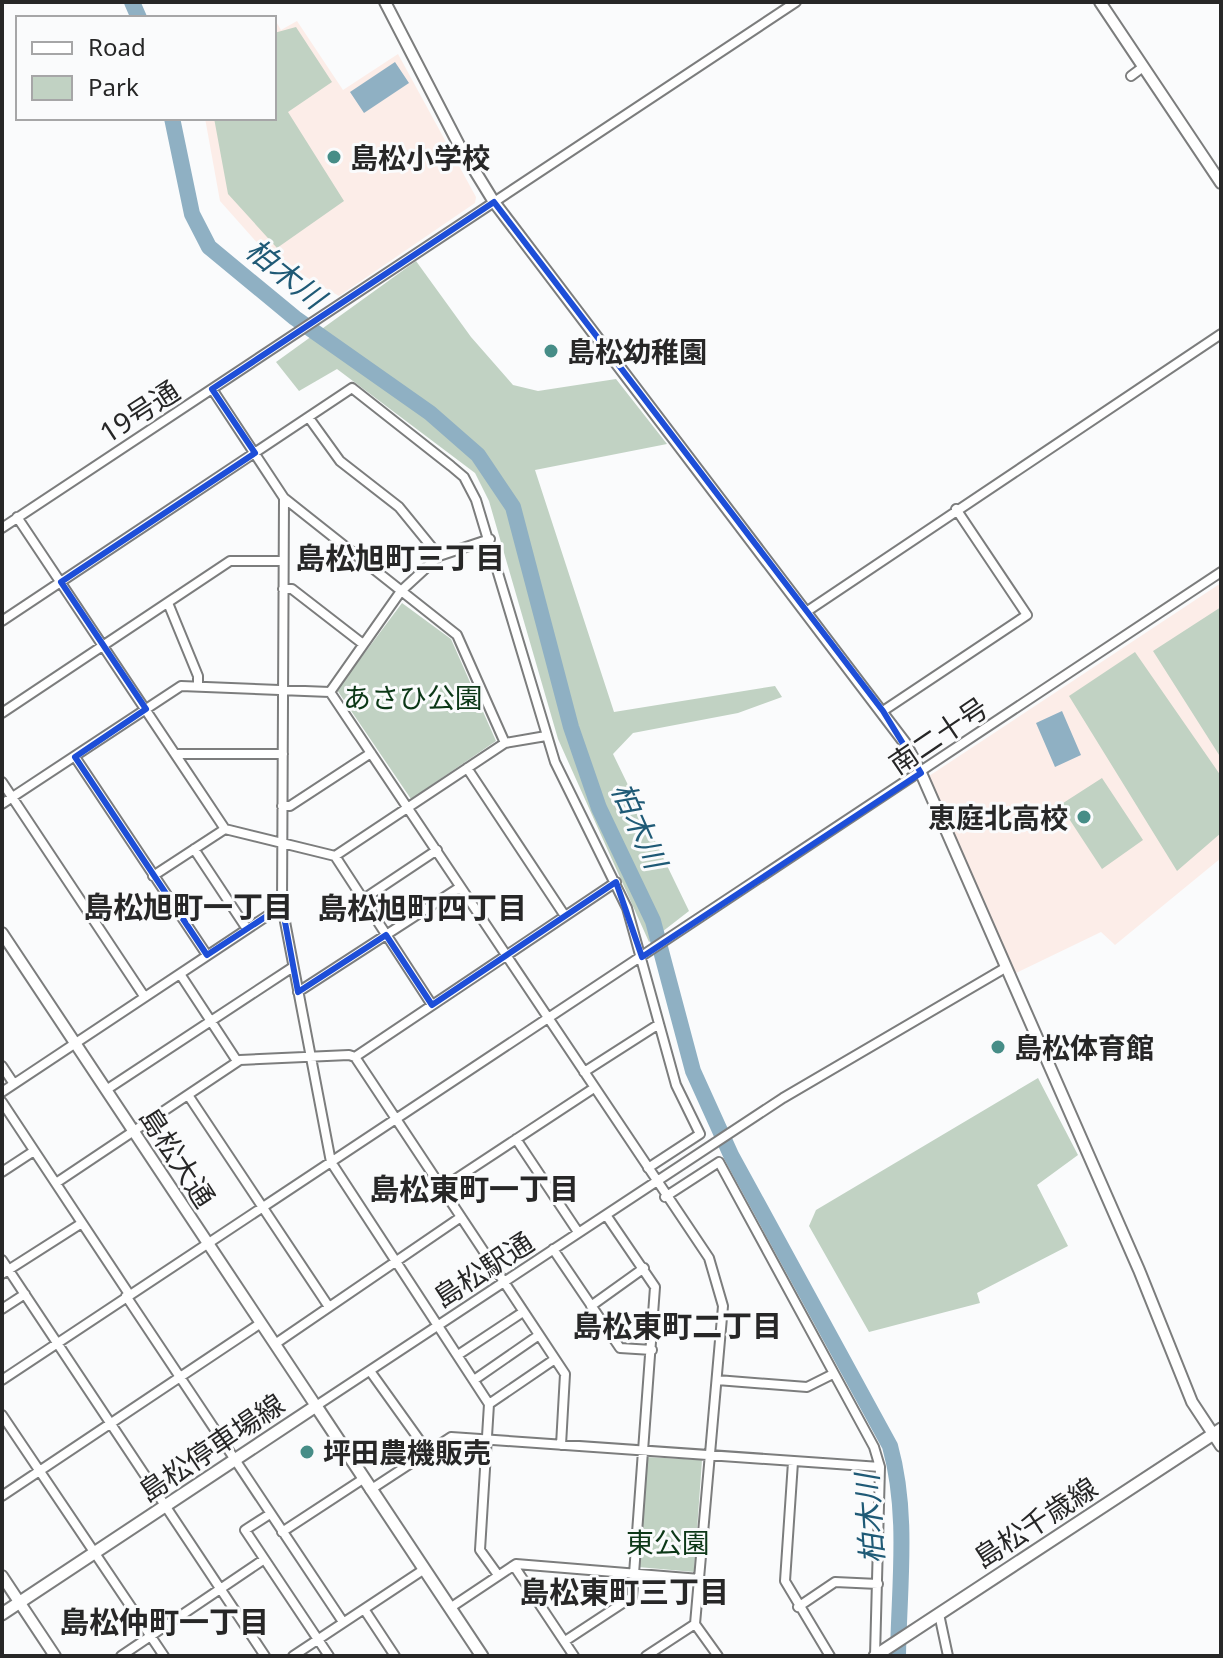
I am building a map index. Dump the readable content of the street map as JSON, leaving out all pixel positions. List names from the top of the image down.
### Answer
{
  "streets": {
    "main road": ["島松停車場線", "島松千歳線"],
    "street": [
      "19号通",
      "南二十号",
      "島松大通",
      "島松駅通"
    ]
  },
  "crossings": [
    ["南二十号", "島松大通"],
    ["島松大通", "島松駅通"],
    ["島松大通", "島松停車場線"],
    ["島松駅通", "島松停車場線"]
  ],
  "districts": [
    "島松旭町三丁目",
    "島松旭町一丁目",
    "島松旭町四丁目",
    "島松東町一丁目",
    "島松東町二丁目",
    "島松東町三丁目",
    "島松仲町一丁目"
  ],
  "water": ["柏木川"],
  "parks": ["あさひ公園", "東公園"],
  "places": [
    "島松小学校",
    "島松幼稚園",
    "恵庭北高校",
    "島松体育館",
    "坪田農機販売"
  ],
  "legend": ["Road", "Park"]
}
